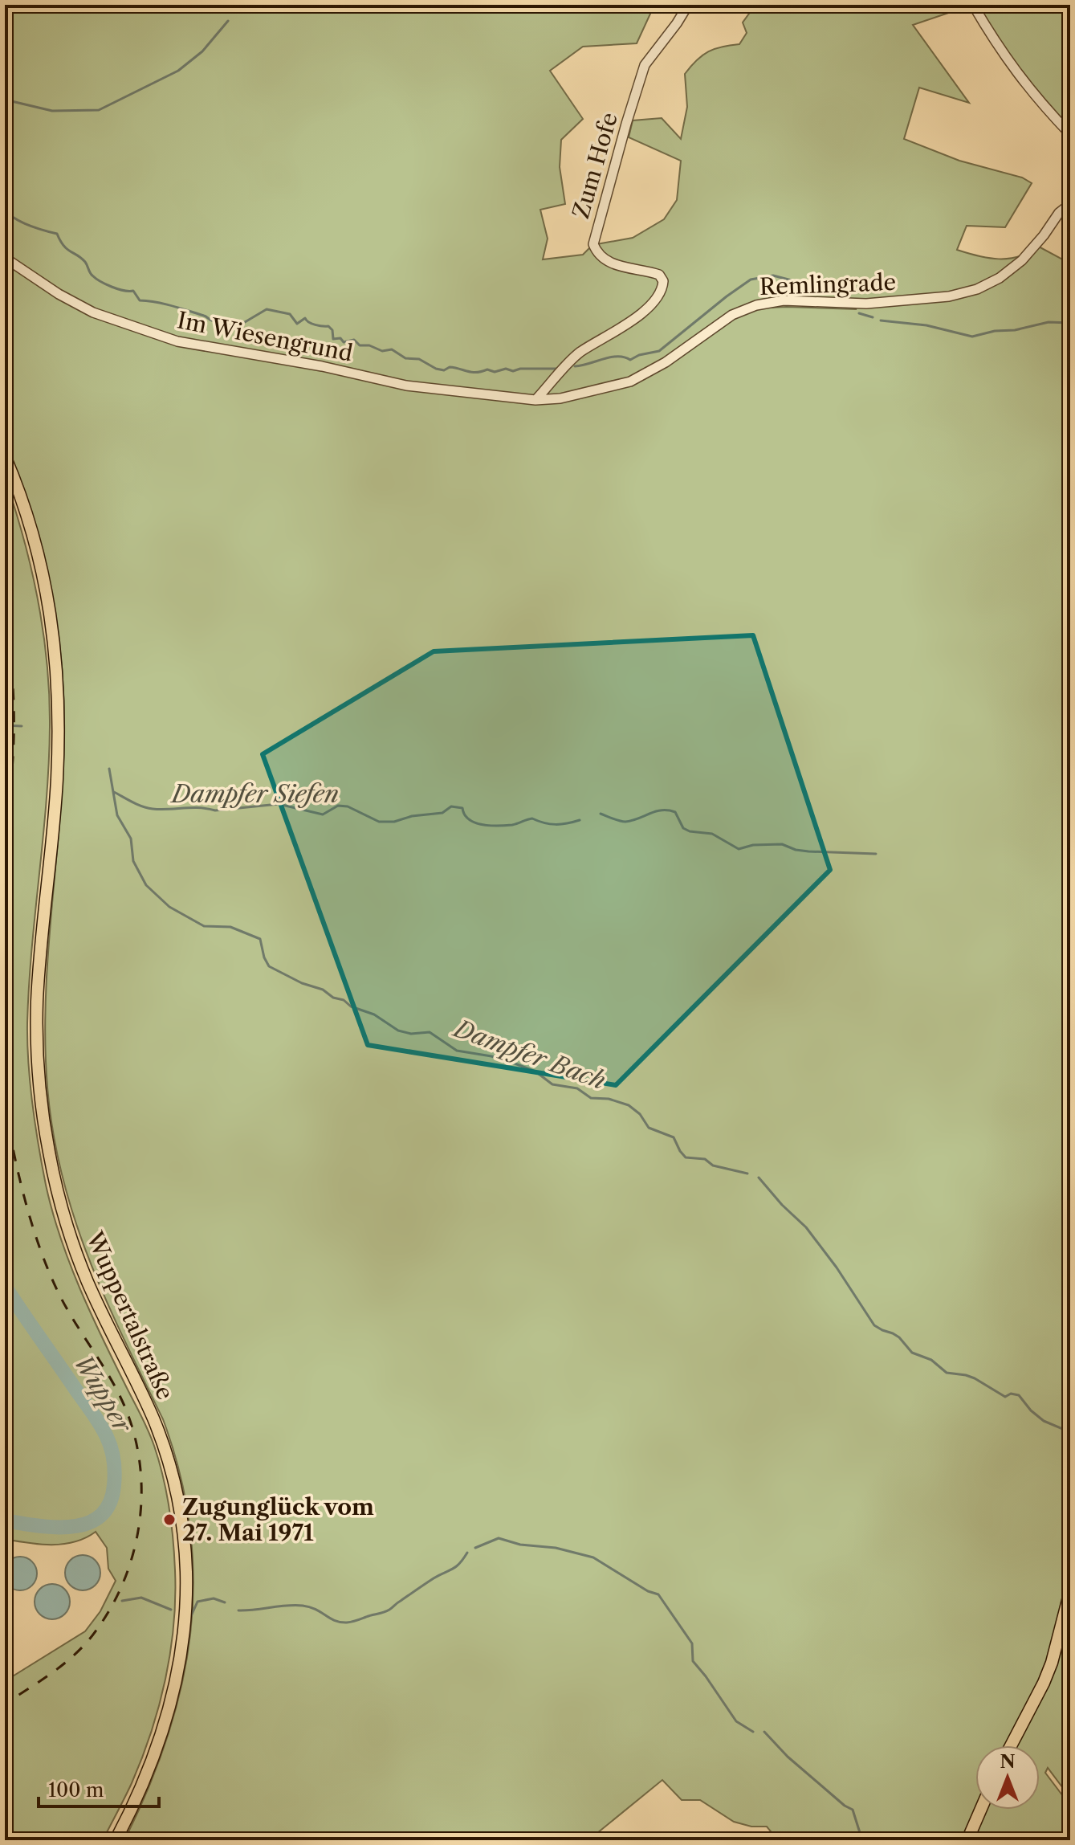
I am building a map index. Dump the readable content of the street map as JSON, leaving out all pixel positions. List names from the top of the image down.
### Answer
{
  "streets": {
    "main road": ["Wuppertalstraße"],
    "street": ["Zum Hofe", "Remlingrade", "Im Wiesengrund"]
  },
  "crossings": [
    ["Zum Hofe", "Remlingrade"],
    ["Zum Hofe", "Im Wiesengrund"],
    ["Remlingrade", "Im Wiesengrund"]
  ],
  "water": ["Dampfer Siefen", "Dampfer Bach", "Wupper"],
  "places": ["Zugunglück vom 27. Mai 1971"],
  "scale_bar": "100 m",
  "north": "top"
}
